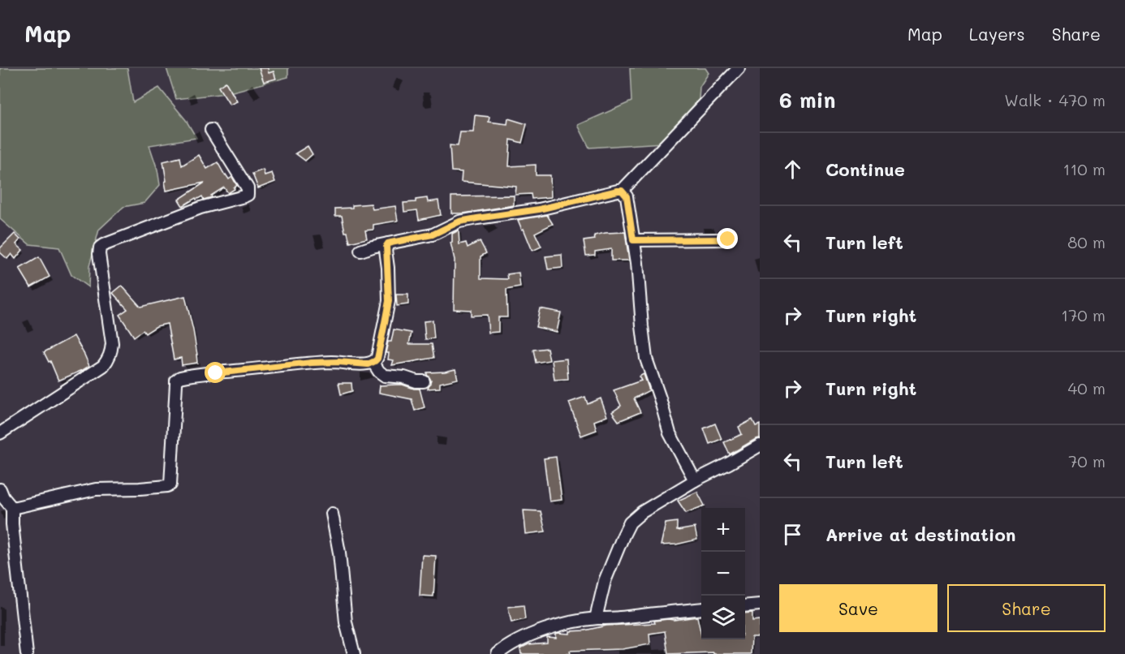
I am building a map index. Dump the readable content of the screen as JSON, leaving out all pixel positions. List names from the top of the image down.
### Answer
{
  "page": {
    "header": "Map",
    "nav": ["Map", "Layers", "Share"],
    "heading": ["6 min", "Walk · 470 m"],
    "list": [
      ["Continue", "110 m"],
      ["Turn left", "80 m"],
      ["Turn right", "170 m"],
      ["Turn right", "40 m"],
      ["Turn left", "70 m"],
      "Arrive at destination"
    ],
    "map_buttons": ["+", "−"],
    "buttons": ["Save", "Share"]
  }
}
